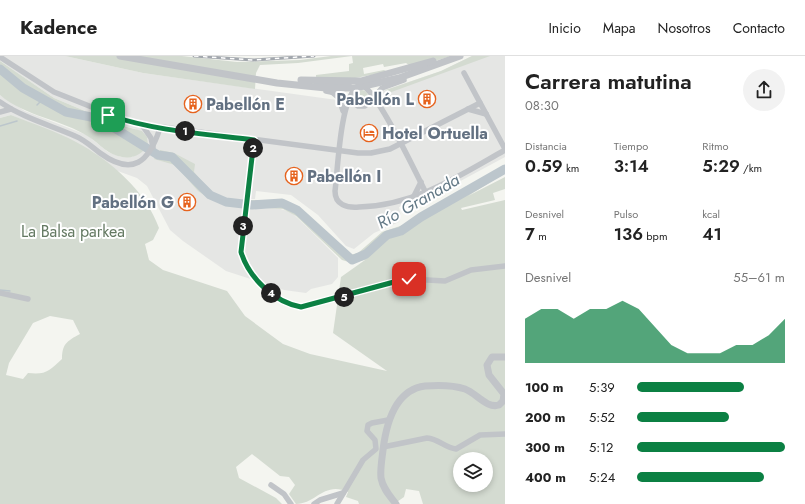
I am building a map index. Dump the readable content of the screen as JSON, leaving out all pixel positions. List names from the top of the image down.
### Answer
{
  "water": ["Río Granada"],
  "parks": ["La Balsa parkea"],
  "places": {
    "building": [
      "Pabellón L",
      "Pabellón E",
      "Pabellón I",
      "Pabellón G"
    ],
    "hotel": ["Hotel Ortuella"]
  },
  "page": {
    "header": "Kadence",
    "nav": [
      "Inicio",
      "Mapa",
      "Nosotros",
      "Contacto"
    ],
    "heading": ["Carrera matutina", "08:30"],
    "pins": [
      "1",
      "2",
      "3",
      "4",
      "5"
    ],
    "stats": [
      ["Distancia", "0.59 km"],
      ["Tiempo", "3:14"],
      ["Ritmo", "5:29 /km"],
      ["Desnivel", "7 m"],
      ["Pulso", "136 bpm"],
      ["kcal", "41"]
    ],
    "chart": ["Desnivel", "55–61 m"],
    "list": [
      {
        "name": "100 m",
        "note": "5:39"
      },
      {
        "name": "200 m",
        "note": "5:52"
      },
      {
        "name": "300 m",
        "note": "5:12"
      },
      {
        "name": "400 m",
        "note": "5:24"
      }
    ]
  }
}
